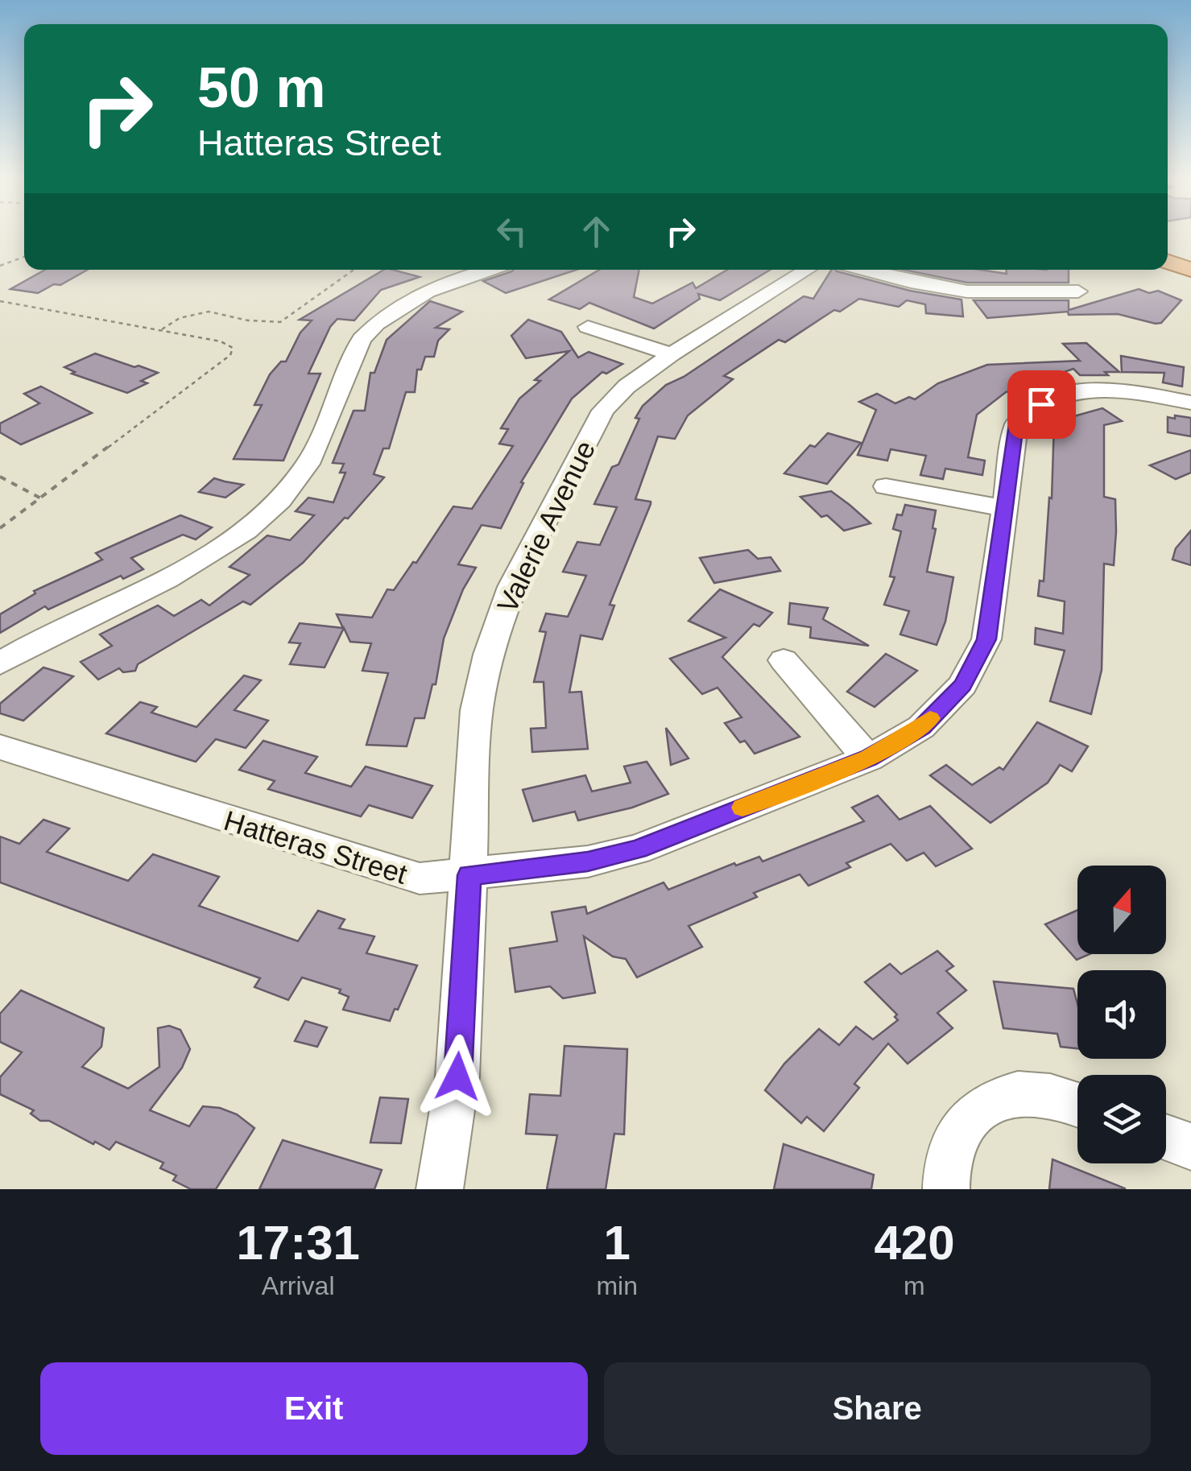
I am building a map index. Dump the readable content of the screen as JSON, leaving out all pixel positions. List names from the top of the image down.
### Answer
{
  "streets": {
    "street": ["Valerie Avenue", "Hatteras Street"]
  },
  "crossings": [
    ["Valerie Avenue", "Hatteras Street"]
  ],
  "north": "top",
  "page": {
    "turn": ["50 m", "Hatteras Street"],
    "eta": [
      "17:31",
      "Arrival",
      "1",
      "min",
      "420",
      "m"
    ],
    "buttons": ["Exit", "Share"]
  }
}
